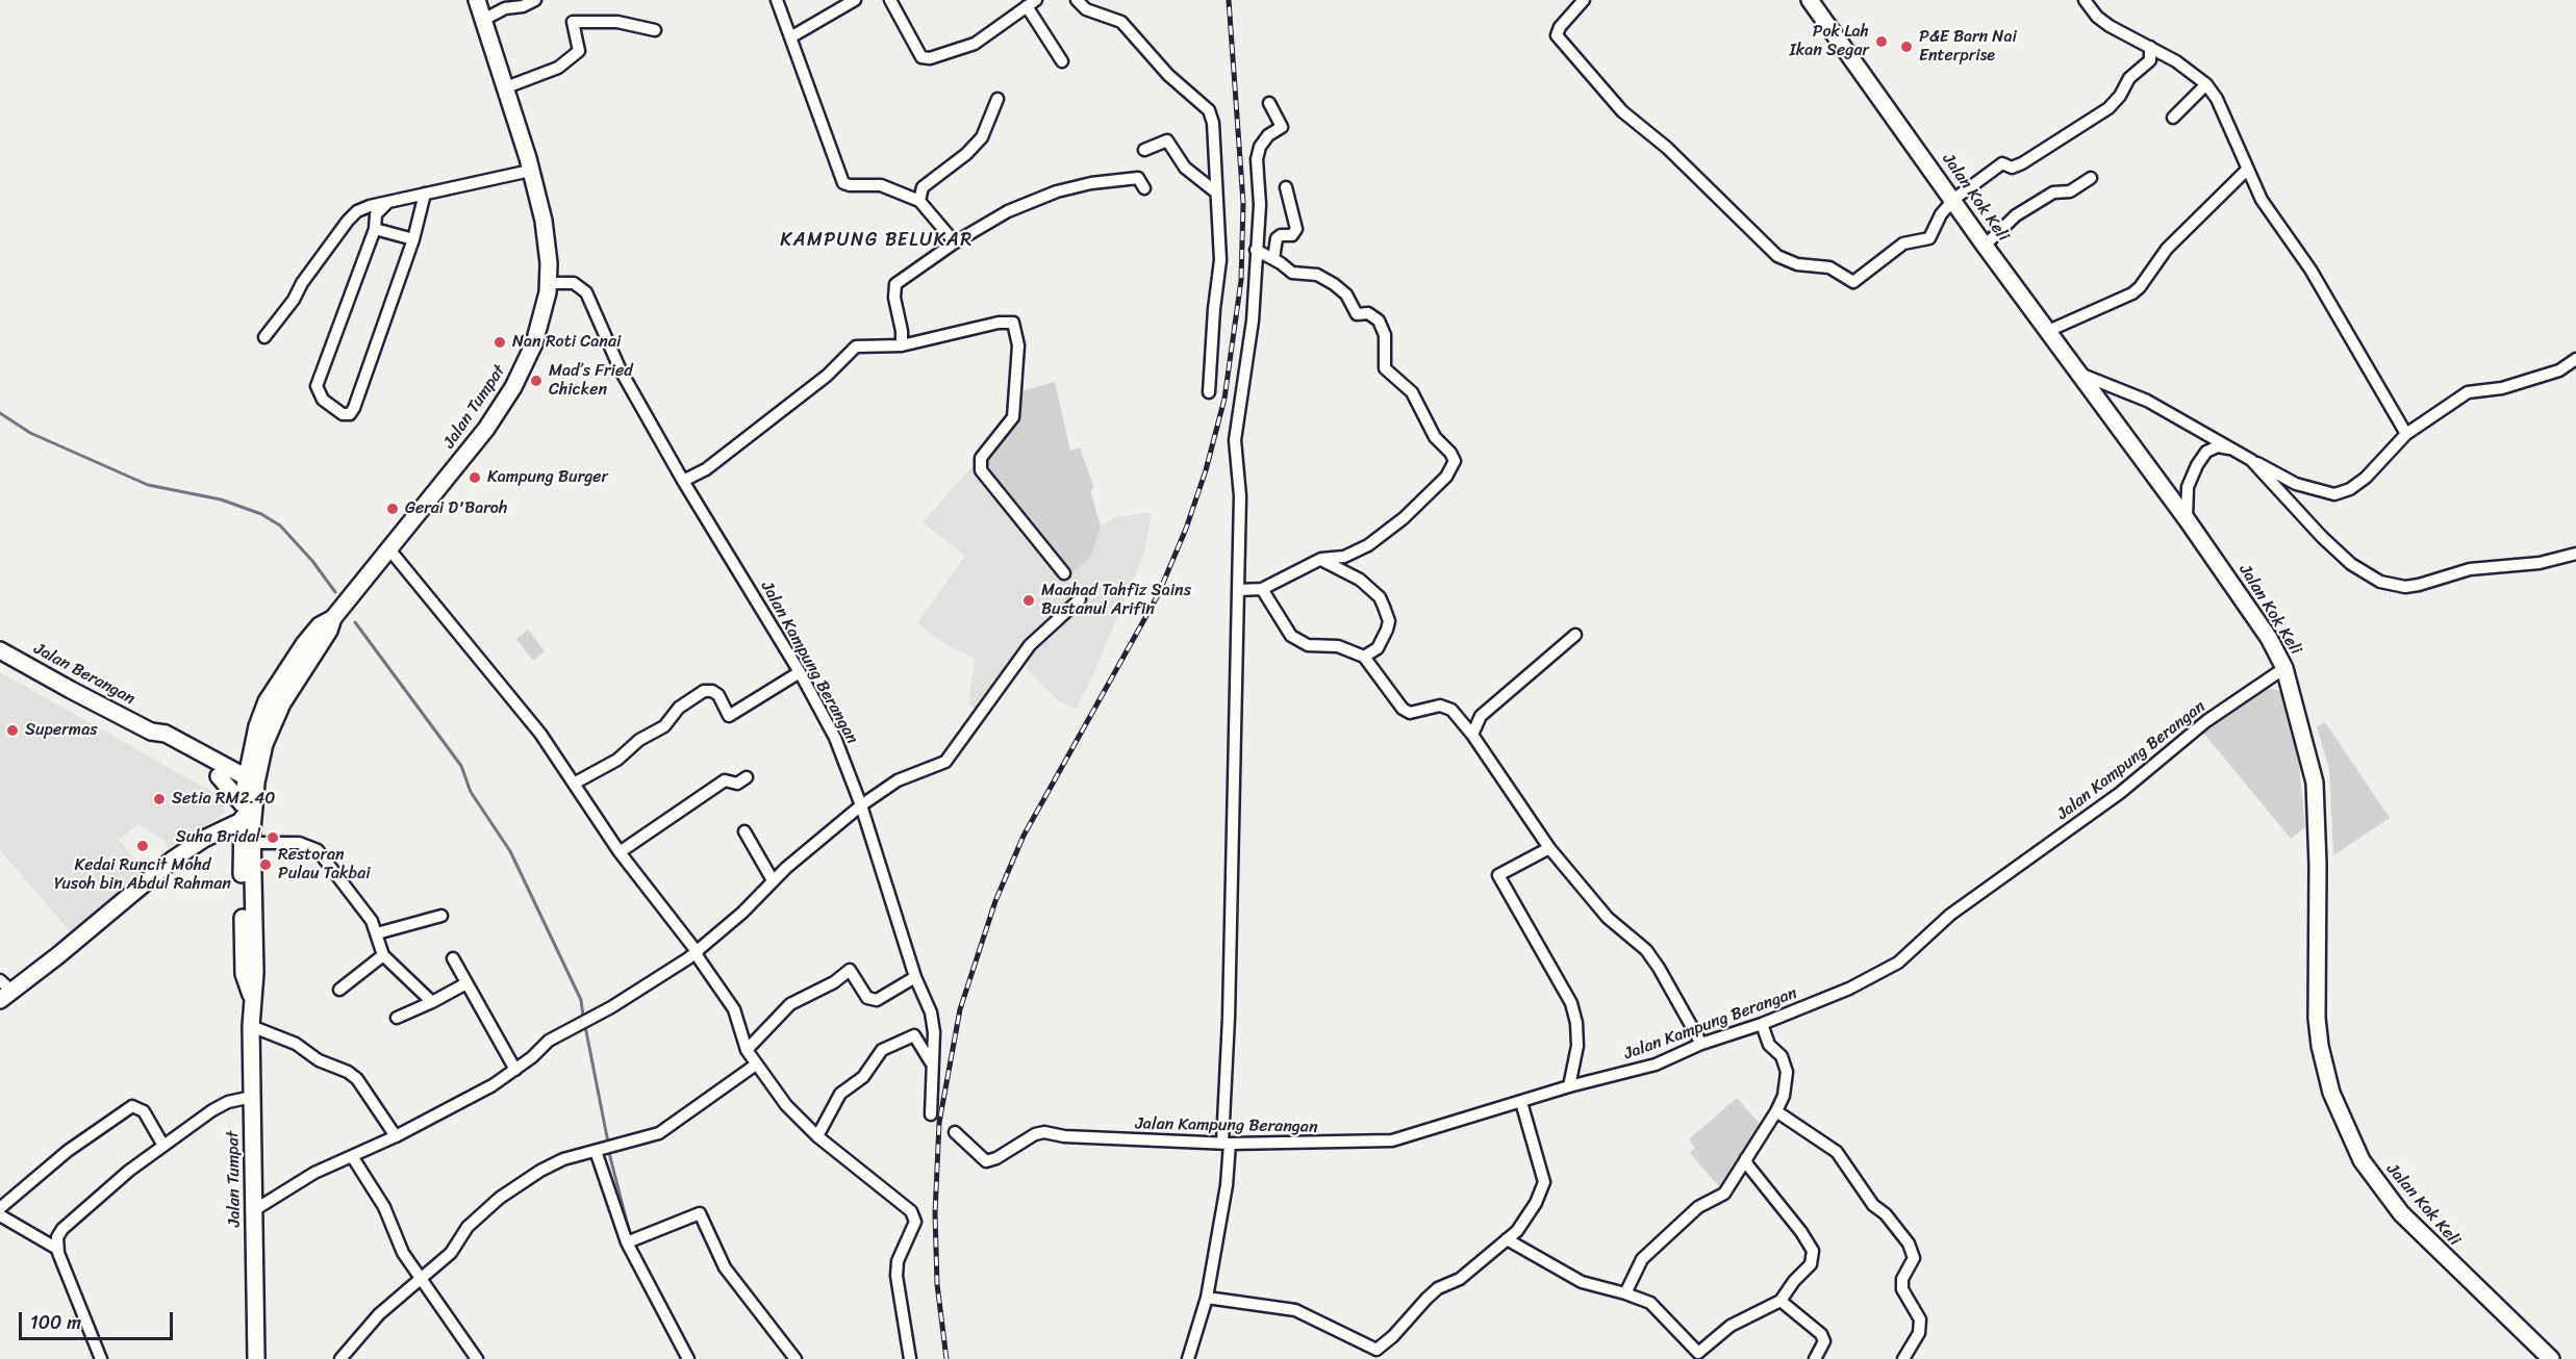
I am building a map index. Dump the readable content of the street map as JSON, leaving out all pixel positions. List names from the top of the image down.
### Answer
{
  "streets": {
    "main road": ["Jalan Kok Keli", "Jalan Tumpat", "Jalan Berangan"],
    "street": ["Jalan Kampung Berangan"]
  },
  "crossings": [
    ["Jalan Kok Keli", "Jalan Kampung Berangan"],
    ["Jalan Tumpat", "Jalan Kampung Berangan"],
    ["Jalan Tumpat", "Jalan Berangan"]
  ],
  "districts": ["KAMPUNG BELUKAR"],
  "places": [
    "Pok Lah Ikan Segar",
    "P&E Barn Nai Enterprise",
    "Nan Roti Canai",
    "Mad’s Fried Chicken",
    "Kampung Burger",
    "Gerai D'Baroh",
    "Maahad Tahfiz Sains Bustanul Arifin",
    "Supermas",
    "Setia RM2.40",
    "Suha Bridal",
    "Kedai Runcit Mohd Yusoh bin Abdul Rahman",
    "Restoran Pulau Takbai"
  ],
  "scale_bar": "100 m"
}
